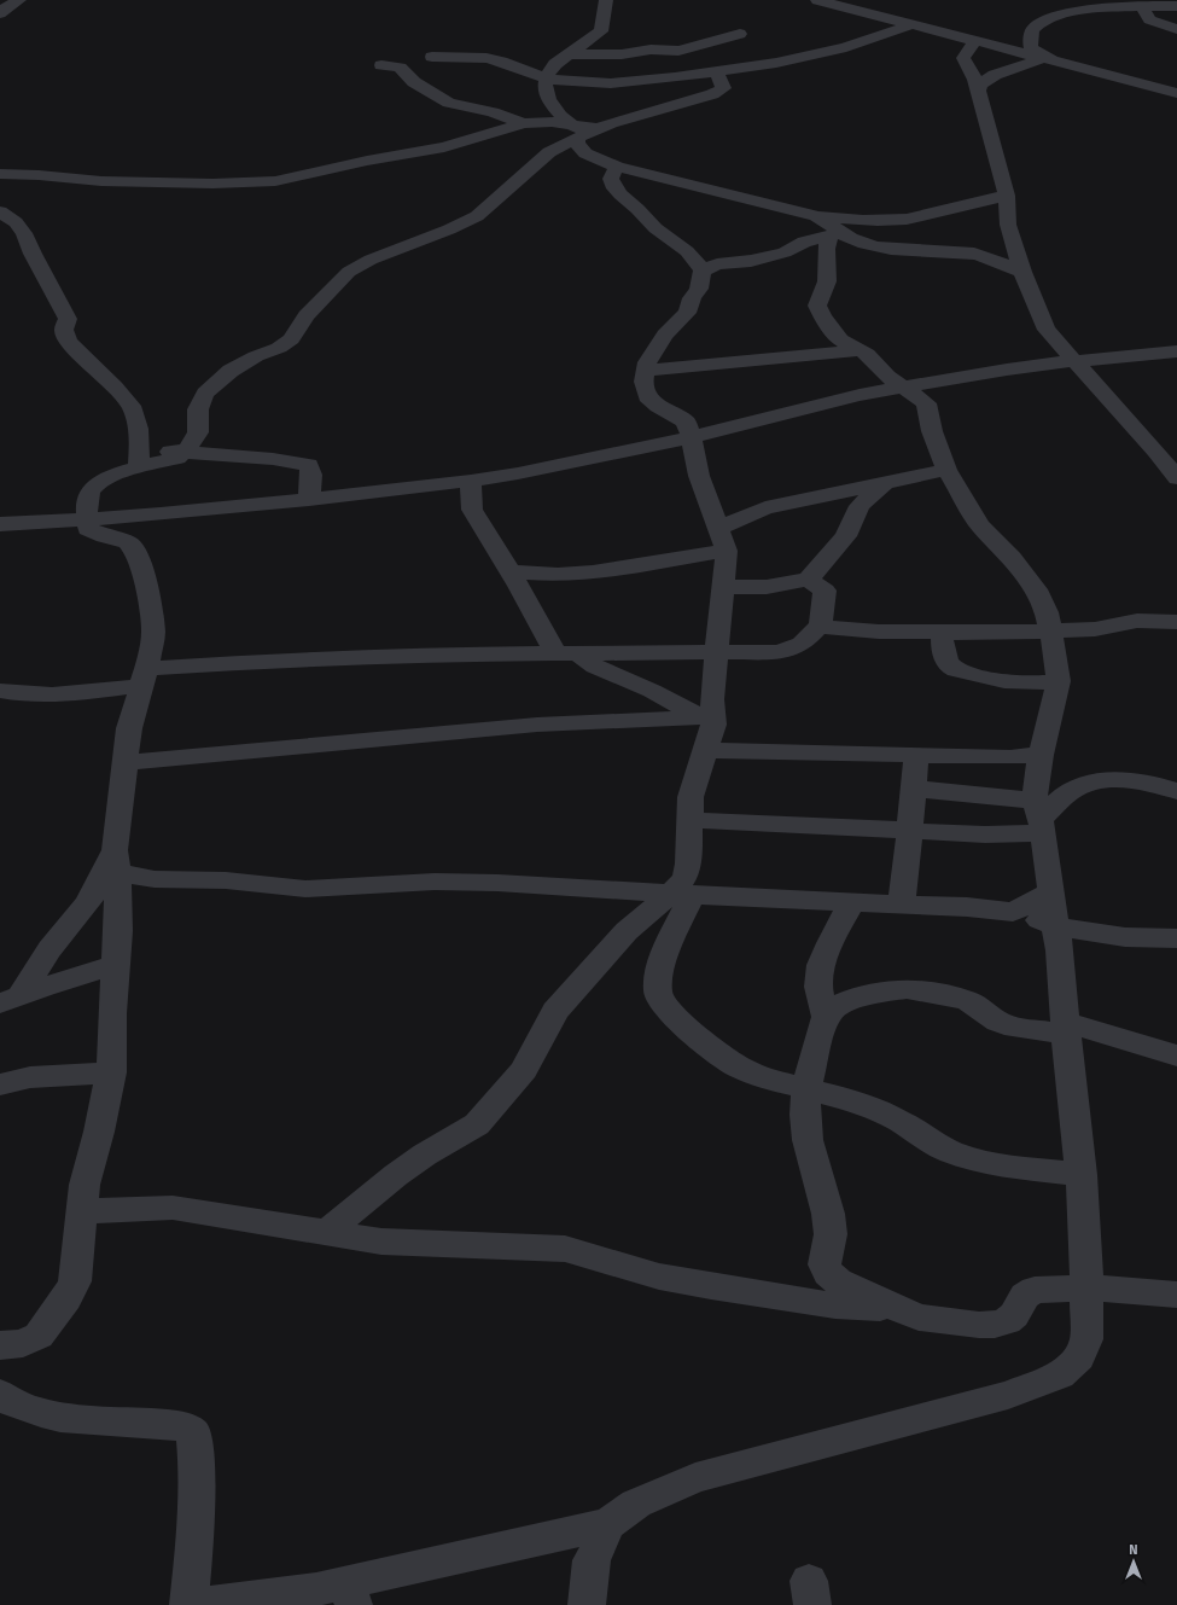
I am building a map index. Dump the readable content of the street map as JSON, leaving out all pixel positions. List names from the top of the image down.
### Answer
{
  "north": "top"
}
